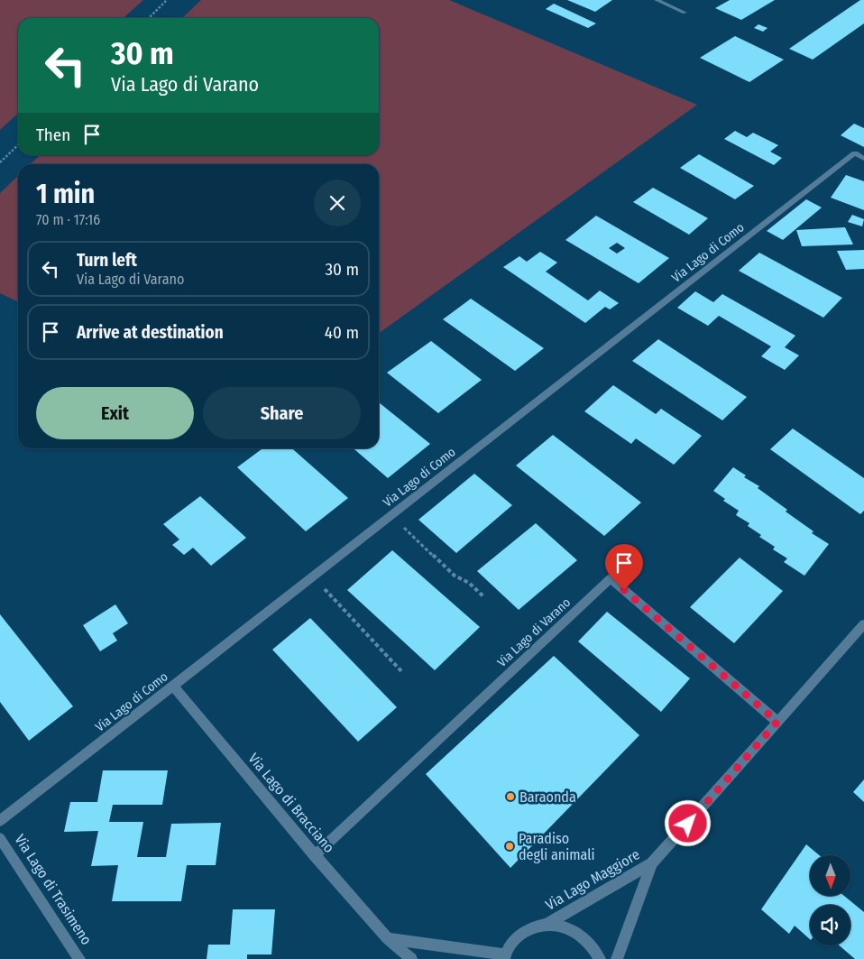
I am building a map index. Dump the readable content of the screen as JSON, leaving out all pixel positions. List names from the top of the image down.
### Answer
{
  "streets": {
    "street": [
      "Via Lago di Como",
      "Via Lago di Varano",
      "Via Lago di Bracciano",
      "Via Lago Maggiore",
      "Via Lago di Trasimeno"
    ]
  },
  "crossings": [
    ["Via Lago di Como", "Via Lago di Bracciano"],
    ["Via Lago di Varano", "Via Lago di Bracciano"],
    ["Via Lago di Varano", "Via Lago Maggiore"]
  ],
  "places": ["Baraonda", "Paradiso degli animali"],
  "north": "bottom",
  "page": {
    "turn": ["30 m", "Via Lago di Varano"],
    "then": "Then",
    "heading": ["1 min", "70 m · 17:16"],
    "list": [
      {
        "name": "Turn left",
        "note": "Via Lago di Varano",
        "value": "30 m"
      },
      {
        "name": "Arrive at destination",
        "value": "40 m"
      }
    ],
    "buttons": ["Exit", "Share"]
  }
}
